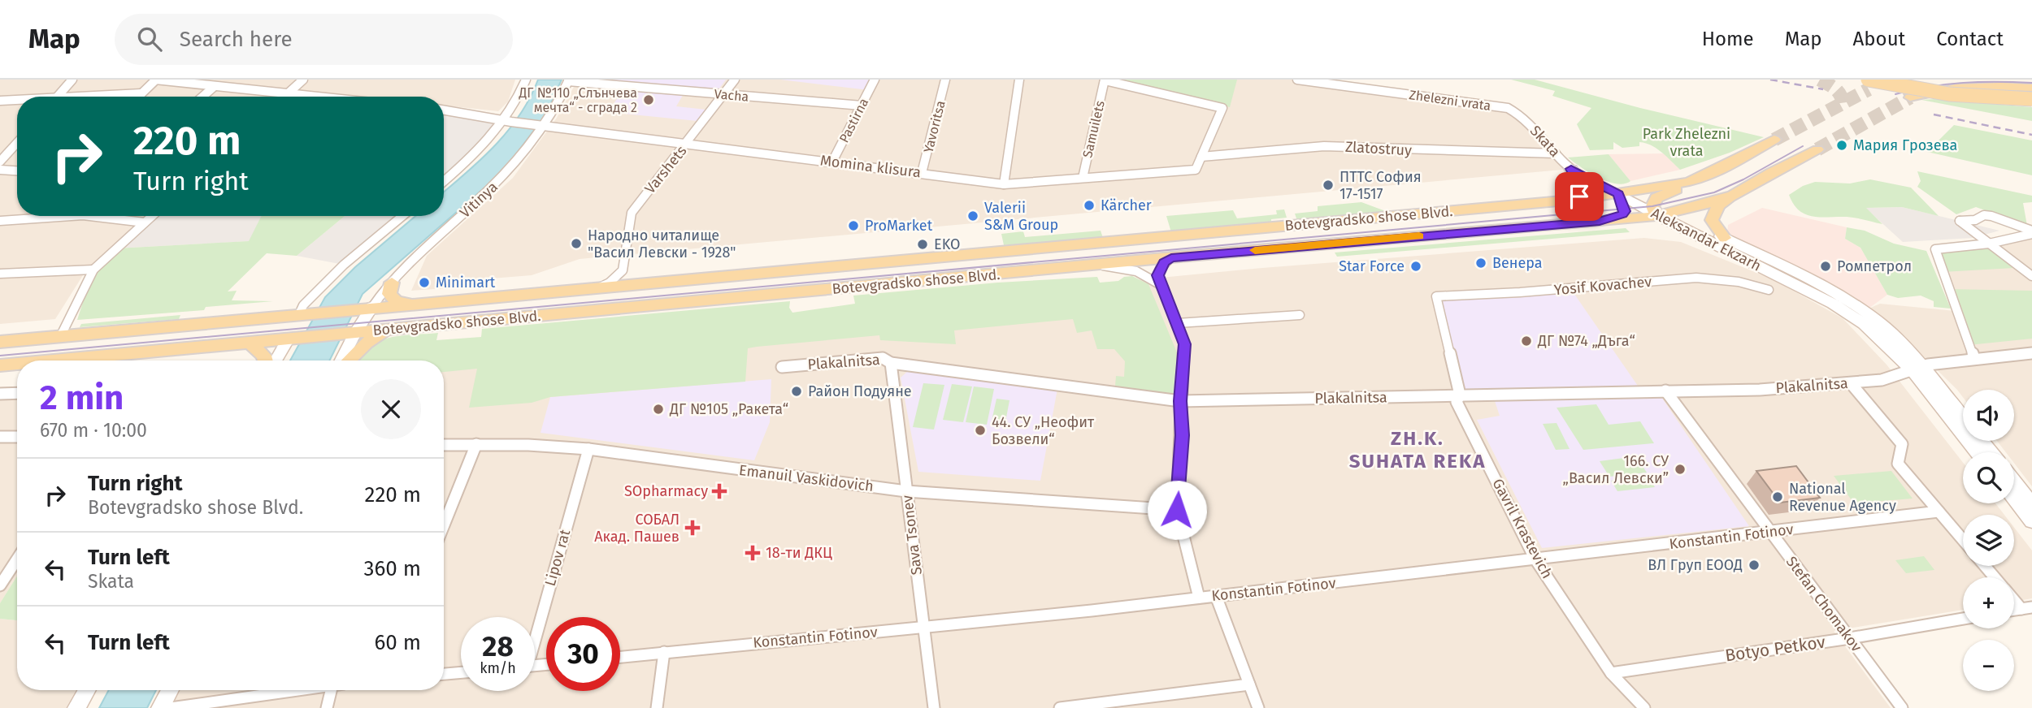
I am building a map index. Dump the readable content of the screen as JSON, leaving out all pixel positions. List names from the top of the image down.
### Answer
{
  "streets": {
    "main road": ["Botevgradsko shose Blvd."],
    "street": [
      "Vacha",
      "Zhelezni vrata",
      "Pastirna",
      "Yavoritsa",
      "Samuilets",
      "Skata",
      "Zlatostruy",
      "Momina klisura",
      "Varshets",
      "Vitinya",
      "Aleksandar Ekzarh",
      "Yosif Kovachev",
      "Plakalnitsa",
      "Emanuil Vaskidovich",
      "Gavril Krastevich",
      "Sava Tsonev",
      "Konstantin Fotinov",
      "Lipov rat",
      "Stefan Chomakov",
      "Botyo Petkov"
    ]
  },
  "crossings": [
    ["Vacha", "Pastirna"],
    ["Vacha", "Varshets"],
    ["Vacha", "Vitinya"],
    ["Zhelezni vrata", "Skata"],
    ["Pastirna", "Momina klisura"],
    ["Yavoritsa", "Momina klisura"],
    ["Samuilets", "Momina klisura"],
    ["Skata", "Zlatostruy"],
    ["Skata", "Botevgradsko shose Blvd."],
    ["Skata", "Aleksandar Ekzarh"],
    ["Zlatostruy", "Momina klisura"],
    ["Momina klisura", "Varshets"],
    ["Momina klisura", "Vitinya"],
    ["Vitinya", "Botevgradsko shose Blvd."],
    ["Botevgradsko shose Blvd.", "Aleksandar Ekzarh"],
    ["Aleksandar Ekzarh", "Plakalnitsa"],
    ["Yosif Kovachev", "Gavril Krastevich"],
    ["Plakalnitsa", "Gavril Krastevich"],
    ["Plakalnitsa", "Sava Tsonev"],
    ["Plakalnitsa", "Stefan Chomakov"],
    ["Emanuil Vaskidovich", "Sava Tsonev"],
    ["Emanuil Vaskidovich", "Lipov rat"],
    ["Gavril Krastevich", "Konstantin Fotinov"],
    ["Gavril Krastevich", "Botyo Petkov"],
    ["Sava Tsonev", "Konstantin Fotinov"],
    ["Konstantin Fotinov", "Stefan Chomakov"],
    ["Stefan Chomakov", "Botyo Petkov"]
  ],
  "districts": ["ZH.K. SUHATA REKA"],
  "parks": ["Park Zhelezni vrata"],
  "places": {
    "other": [
      "ДГ №110 „Слънчева мечта“ - сграда 2",
      "Мария Грозева",
      "ПТТС София 17-1517",
      "Кärcher",
      "Valerii S&M Group",
      "ProMarket",
      "Народно читалище \"Васил Левски - 1928\"",
      "EKO",
      "Венера",
      "Star Force",
      "Ромпетрол",
      "Minimart",
      "ДГ №74 „Дъга“",
      "Район Подуяне",
      "ДГ №105 „Ракета“",
      "44. СУ „Неофит Бозвели“",
      "166. СУ „Васил Левски”",
      "National Revenue Agency",
      "ВЛ Груп ЕООД"
    ],
    "health": ["SOpharmacy", "СОБАЛ Акад. Пашев", "18-ти ДКЦ"]
  },
  "page": {
    "header": "Map",
    "search": "Search here",
    "nav": [
      "Home",
      "Map",
      "About",
      "Contact"
    ],
    "turn": ["220 m", "Turn right"],
    "heading": ["2 min", "670 m · 10:00"],
    "map_buttons": ["+", "−"],
    "list": [
      {
        "name": "Turn right",
        "note": "Botevgradsko shose Blvd.",
        "value": "220 m"
      },
      {
        "name": "Turn left",
        "note": "Skata",
        "value": "360 m"
      },
      {
        "name": "Turn left",
        "value": "60 m"
      }
    ],
    "speed": "28 km/h",
    "limit": "30"
  }
}
